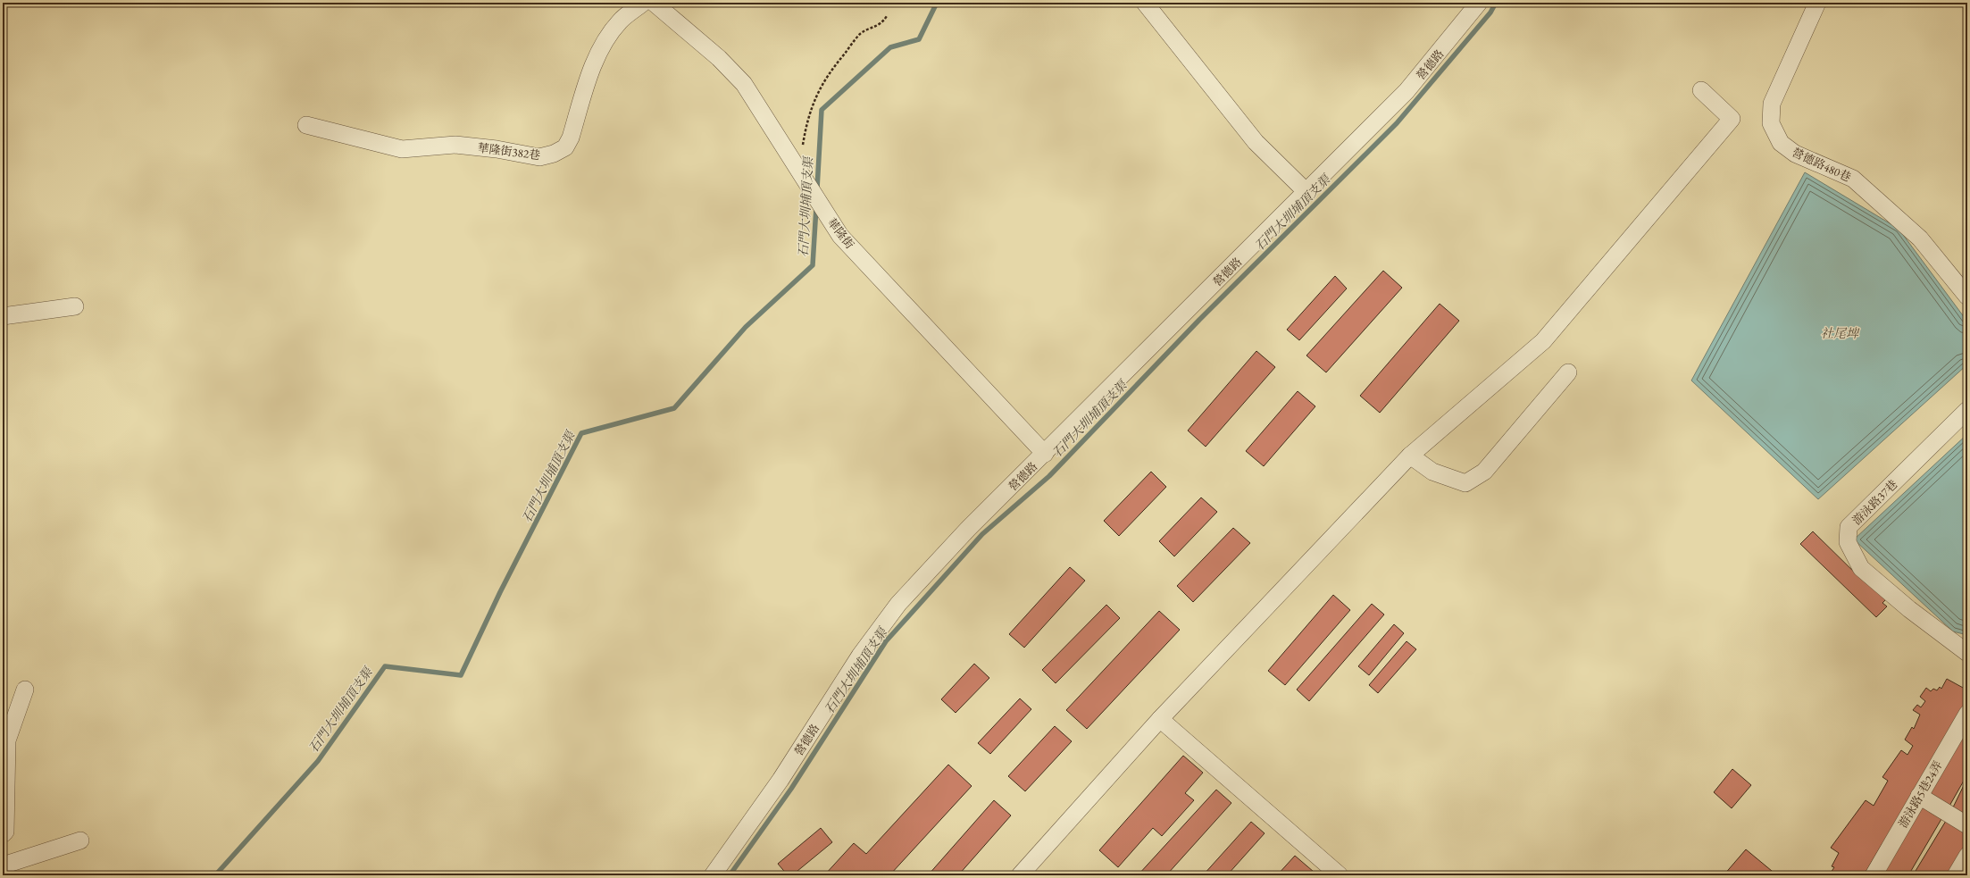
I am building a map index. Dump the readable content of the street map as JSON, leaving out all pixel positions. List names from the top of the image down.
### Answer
{
  "streets": {
    "street": [
      "營德路",
      "華隆街382巷",
      "營德路480巷",
      "華隆街",
      "游泳路37巷",
      "游泳路5巷24弄"
    ]
  },
  "crossings": [
    ["營德路", "華隆街"]
  ],
  "water": ["石門大圳埔頂支渠", "社尾埤"]
}
